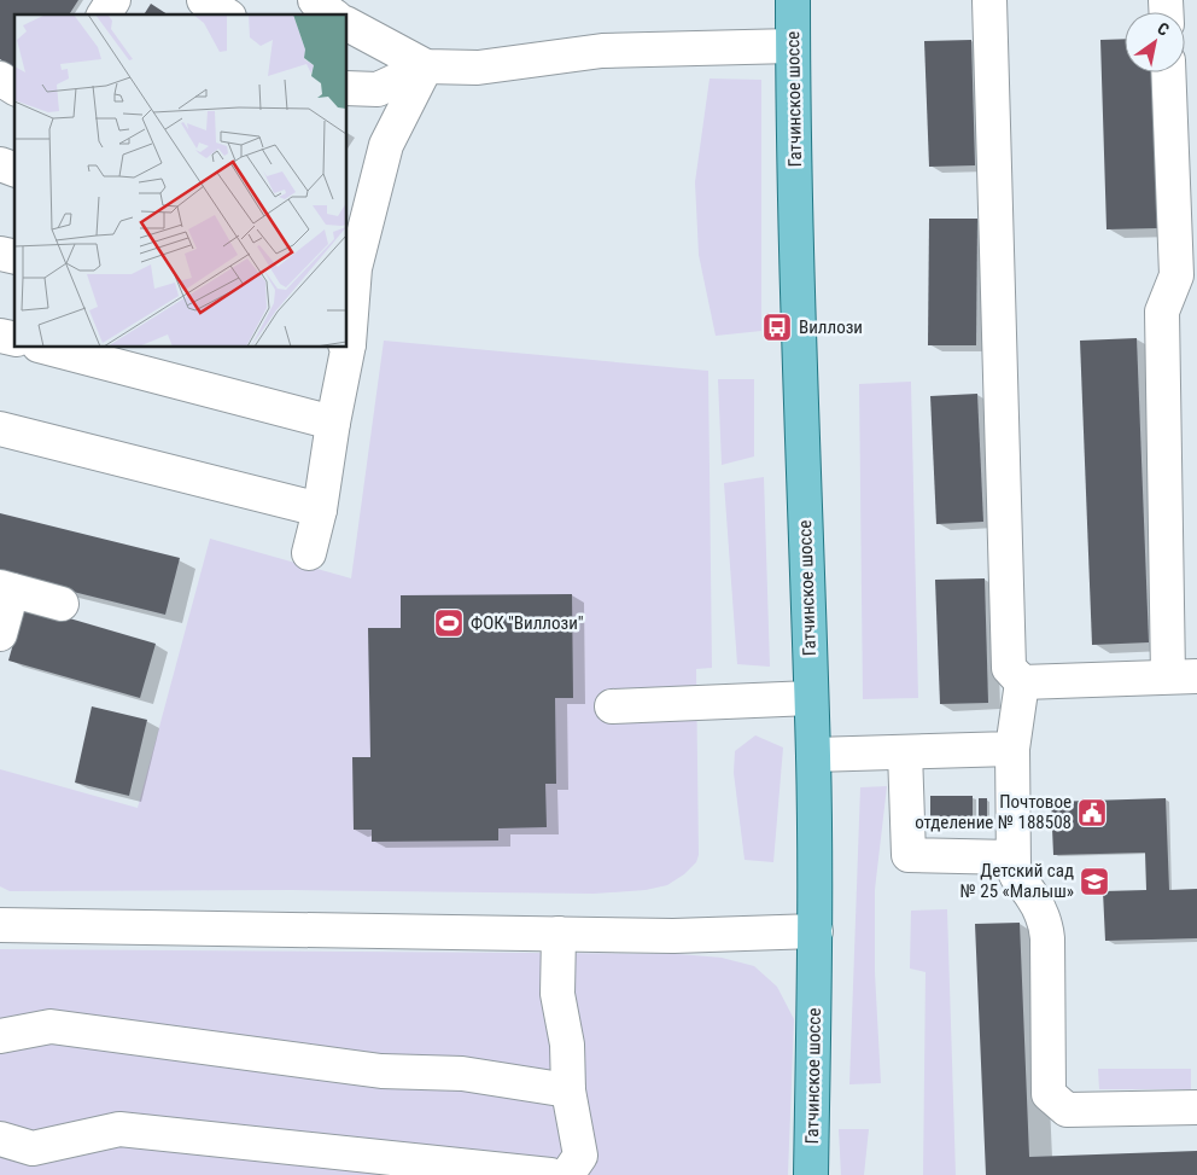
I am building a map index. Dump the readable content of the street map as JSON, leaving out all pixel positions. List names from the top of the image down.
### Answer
{
  "streets": {
    "main road": ["Гатчинское шоссе"]
  },
  "places": {
    "bus stop": ["Виллози"],
    "sports": ["ФОК \"Виллози\""],
    "public building": ["Почтовое отделение № 188508"],
    "school or university": ["Детский сад № 25 «Малыш»"]
  },
  "north": "top right"
}
